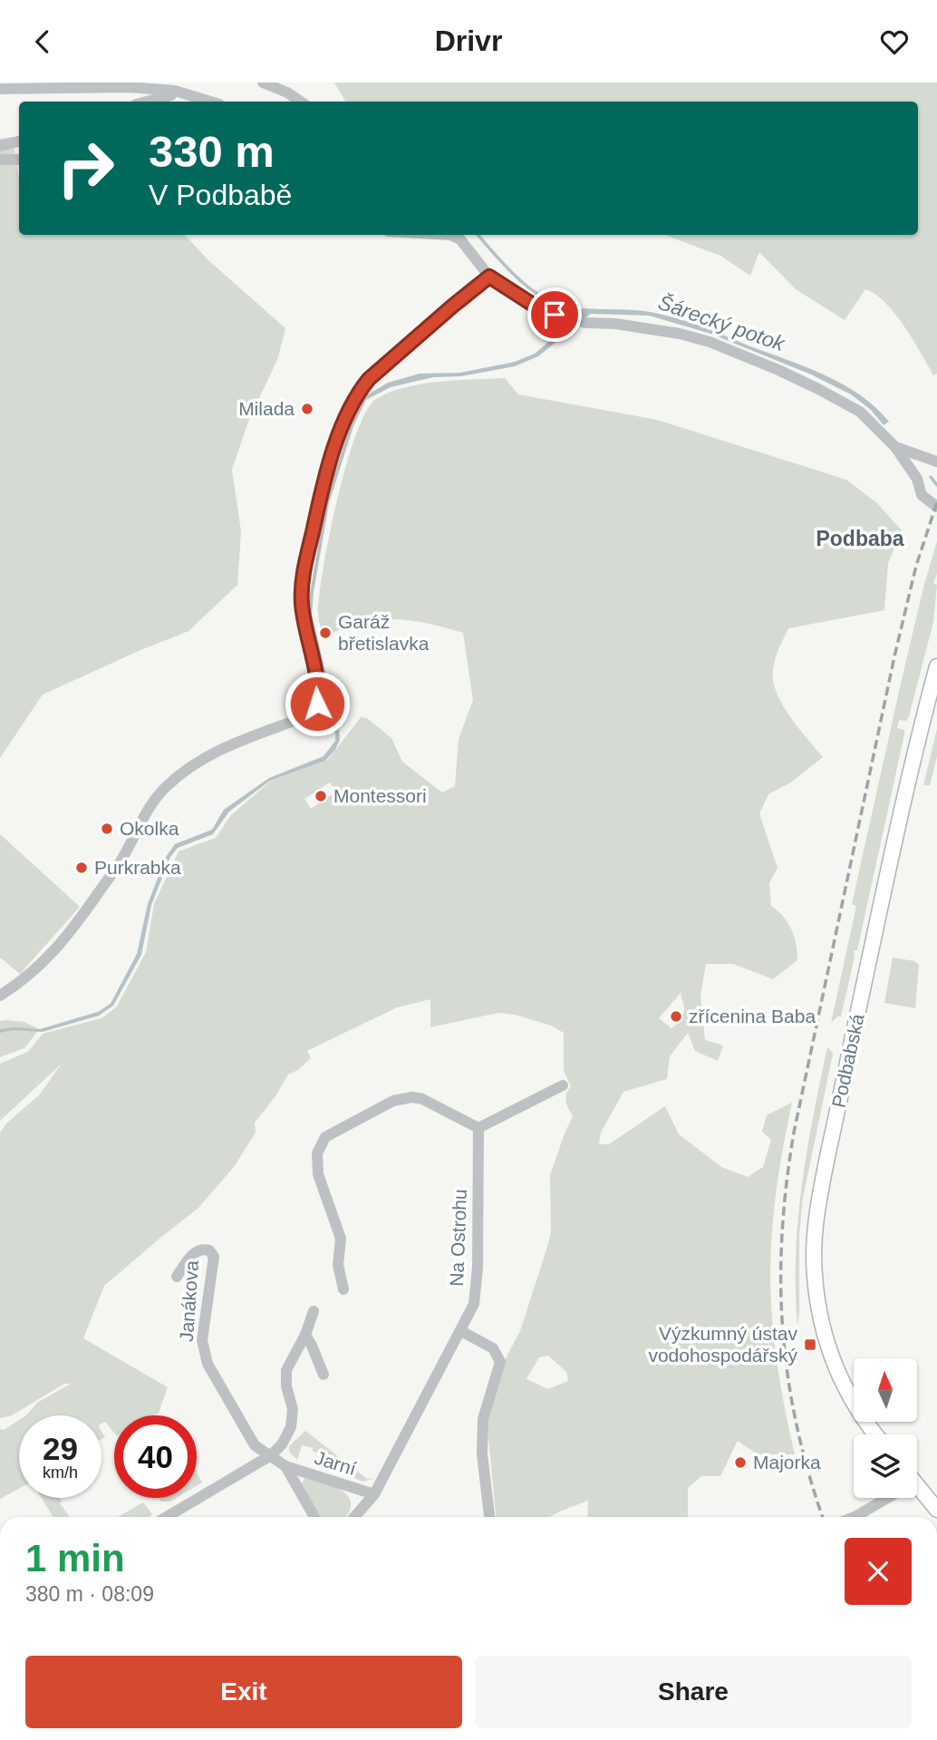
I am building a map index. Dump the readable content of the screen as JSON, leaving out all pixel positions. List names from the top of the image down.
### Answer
{
  "streets": {
    "main road": ["Podbabská"],
    "street": ["Na Ostrohu", "Janákova", "Jarní"]
  },
  "crossings": [
    ["Na Ostrohu", "Jarní"],
    ["Janákova", "Jarní"]
  ],
  "districts": ["Podbaba"],
  "water": ["Šárecký potok"],
  "places": {
    "other": [
      "Milada",
      "Garáž břetislavka",
      "Montessori",
      "Okolka",
      "Purkrabka",
      "zřícenina Baba",
      "Majorka"
    ],
    "transit": ["Výzkumný ústav vodohospodářský"]
  },
  "north": "top",
  "page": {
    "header": "Drivr",
    "turn": ["330 m", "V Podbabě"],
    "speed": "29 km/h",
    "limit": "40",
    "heading": ["1 min", "380 m · 08:09"],
    "buttons": ["Exit", "Share"]
  }
}
